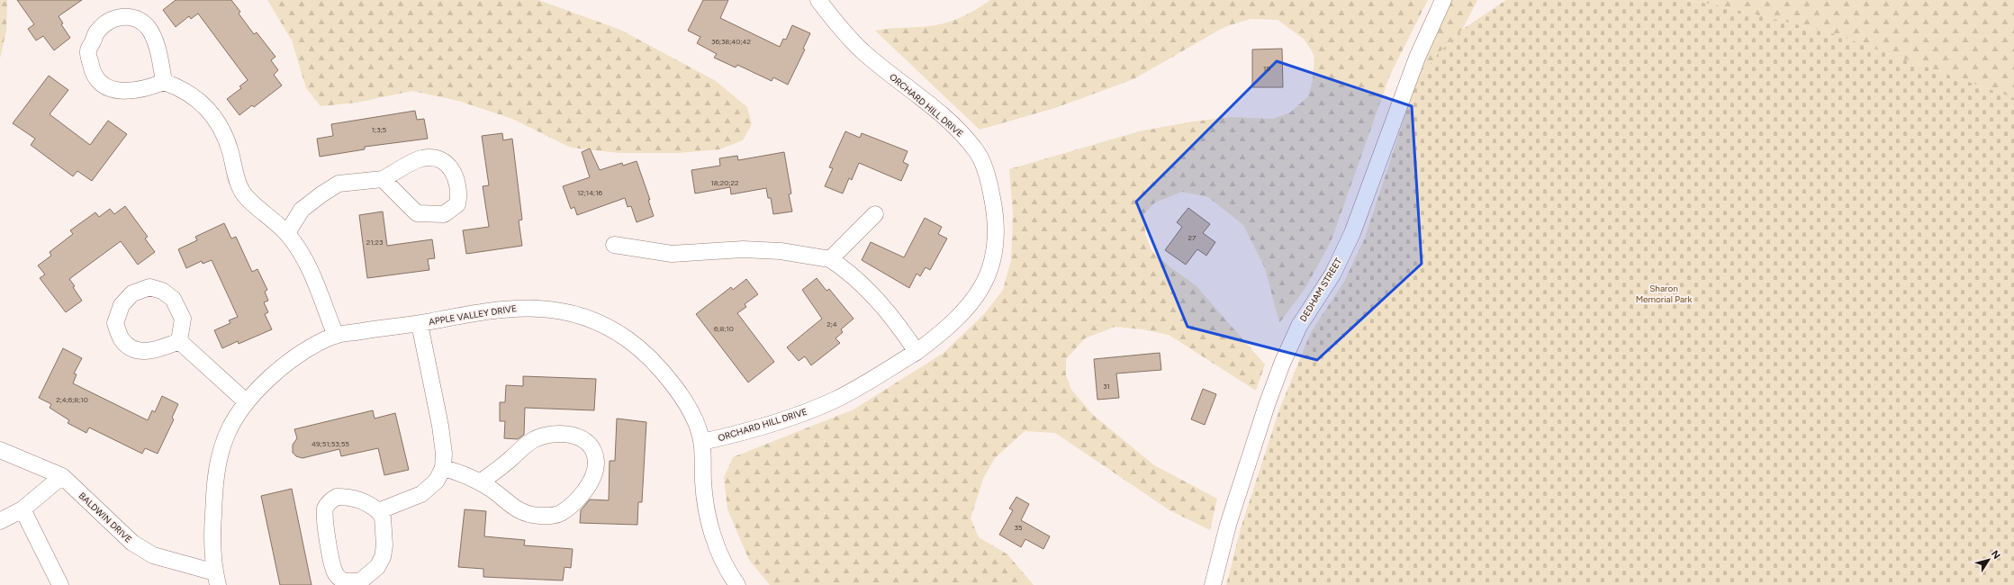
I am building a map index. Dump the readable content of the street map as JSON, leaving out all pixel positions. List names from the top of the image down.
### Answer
{
  "streets": {
    "street": [
      "ORCHARD HILL DRIVE",
      "DEDHAM STREET",
      "APPLE VALLEY DRIVE",
      "BALDWIN DRIVE"
    ]
  },
  "crossings": [
    ["ORCHARD HILL DRIVE", "APPLE VALLEY DRIVE"],
    ["APPLE VALLEY DRIVE", "BALDWIN DRIVE"]
  ],
  "parks": ["Sharon Memorial Park"],
  "house_numbers": [
    "36;38;40;42",
    "19",
    "1;3;5",
    "18;20;22",
    "12;14;16",
    "27",
    "21;23",
    "2;4",
    "6;8;10",
    "31",
    "2;4;6;8;10",
    "49;51;53;55",
    "35"
  ],
  "north": "top right"
}
